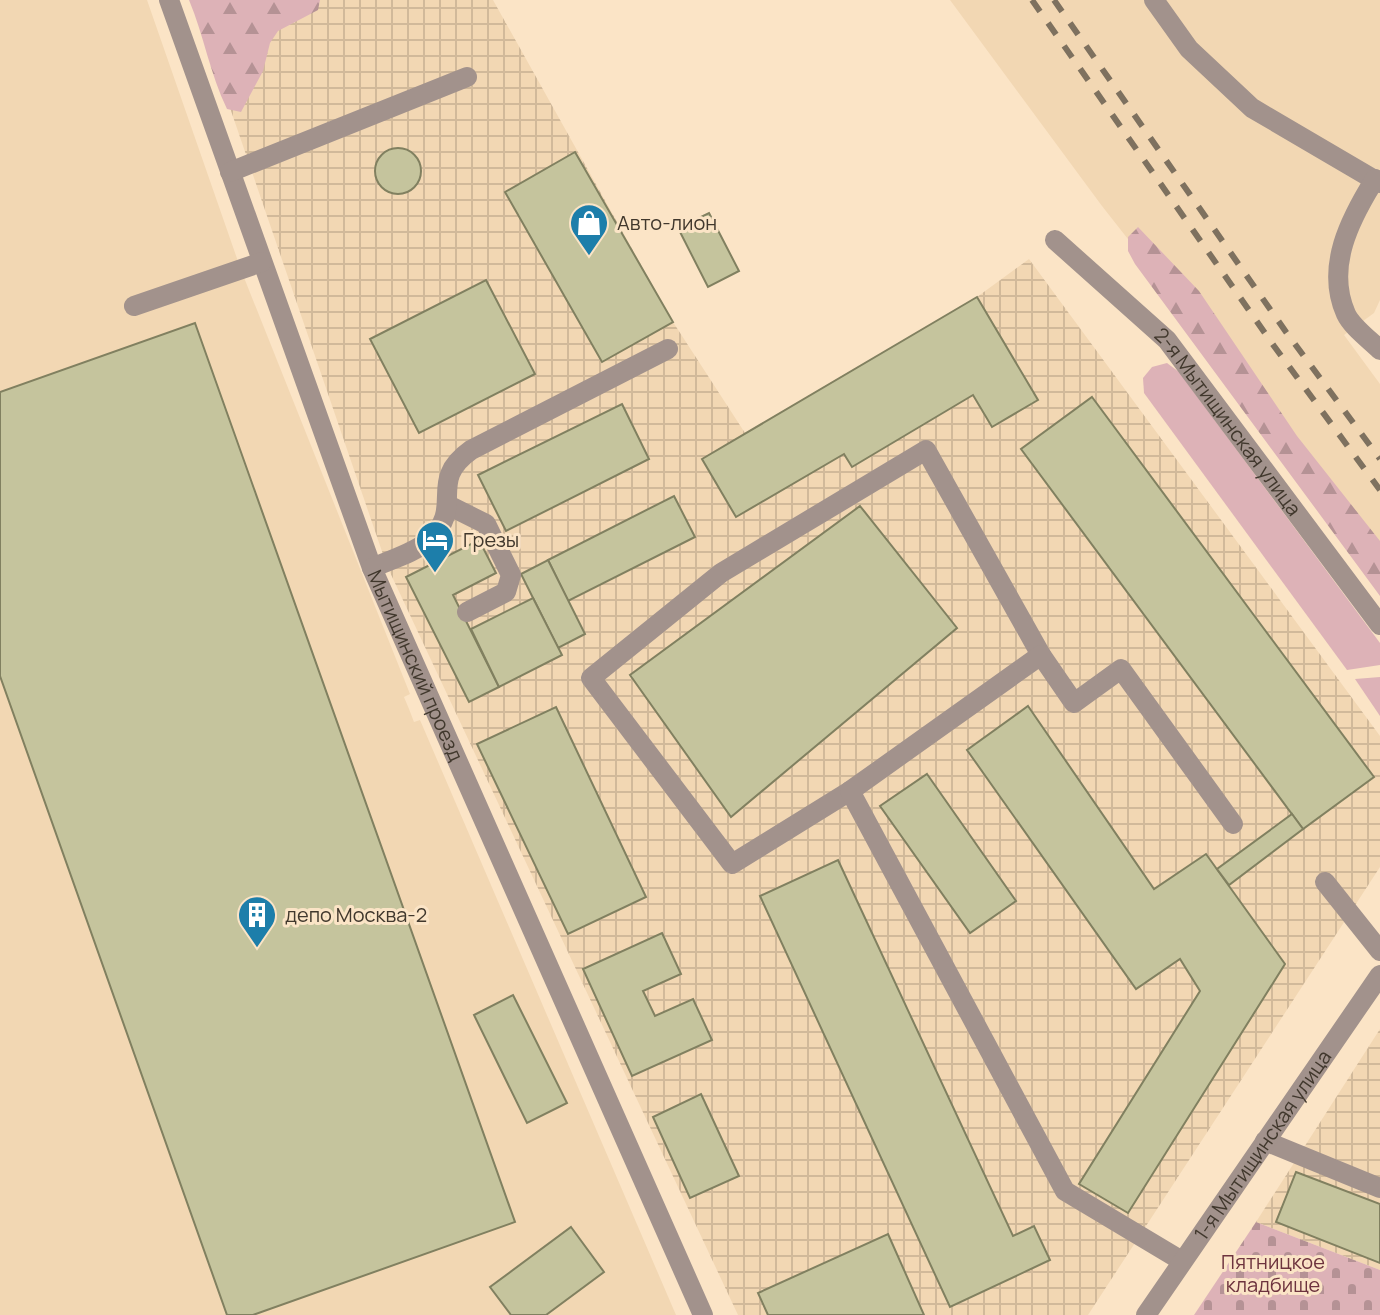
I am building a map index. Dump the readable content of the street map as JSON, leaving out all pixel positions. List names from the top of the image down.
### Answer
{
  "streets": {
    "street": ["2-я Мытищинская улица", "Мытищинский проезд", "1-я Мытищинская улица"]
  },
  "parks": ["Пятницкое кладбище"],
  "places": {
    "shop": ["Авто-лион"],
    "hotel": ["Грезы"],
    "building": ["депо Москва-2"]
  }
}
